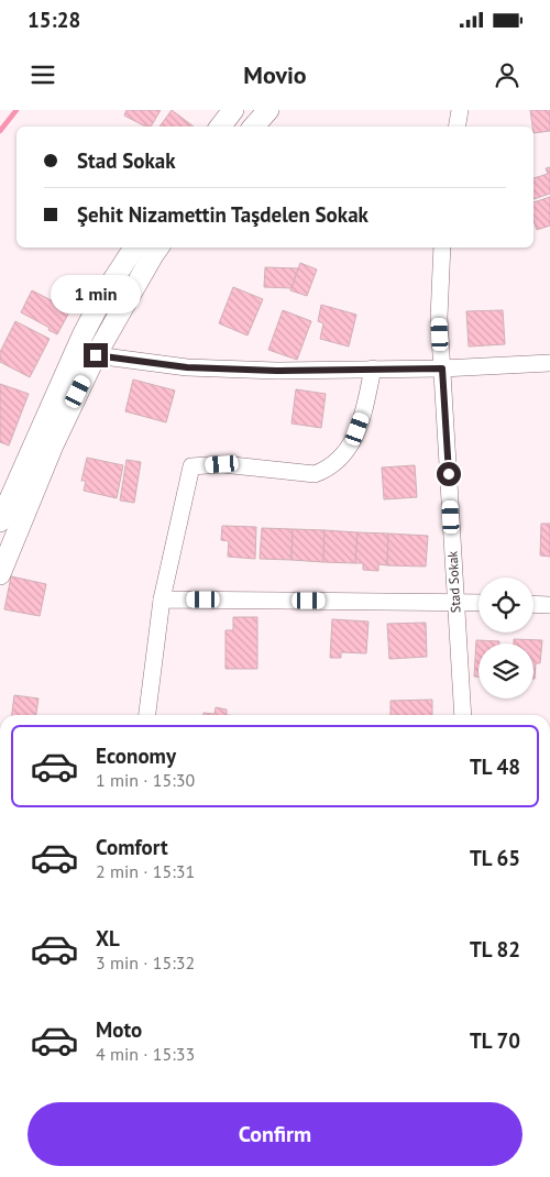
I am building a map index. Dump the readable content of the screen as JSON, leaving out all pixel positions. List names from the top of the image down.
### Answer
{
  "streets": {
    "street": ["Stad Sokak"]
  },
  "page": {
    "status": "15:28",
    "header": "Movio",
    "banner": ["Stad Sokak", "Şehit Nizamettin Taşdelen Sokak"],
    "bubble": "1 min",
    "list": [
      {
        "name": "Economy",
        "note": "1 min · 15:30",
        "value": "TL 48"
      },
      {
        "name": "Comfort",
        "note": "2 min · 15:31",
        "value": "TL 65"
      },
      {
        "name": "XL",
        "note": "3 min · 15:32",
        "value": "TL 82"
      },
      {
        "name": "Moto",
        "note": "4 min · 15:33",
        "value": "TL 70"
      }
    ],
    "buttons": "Confirm"
  }
}
